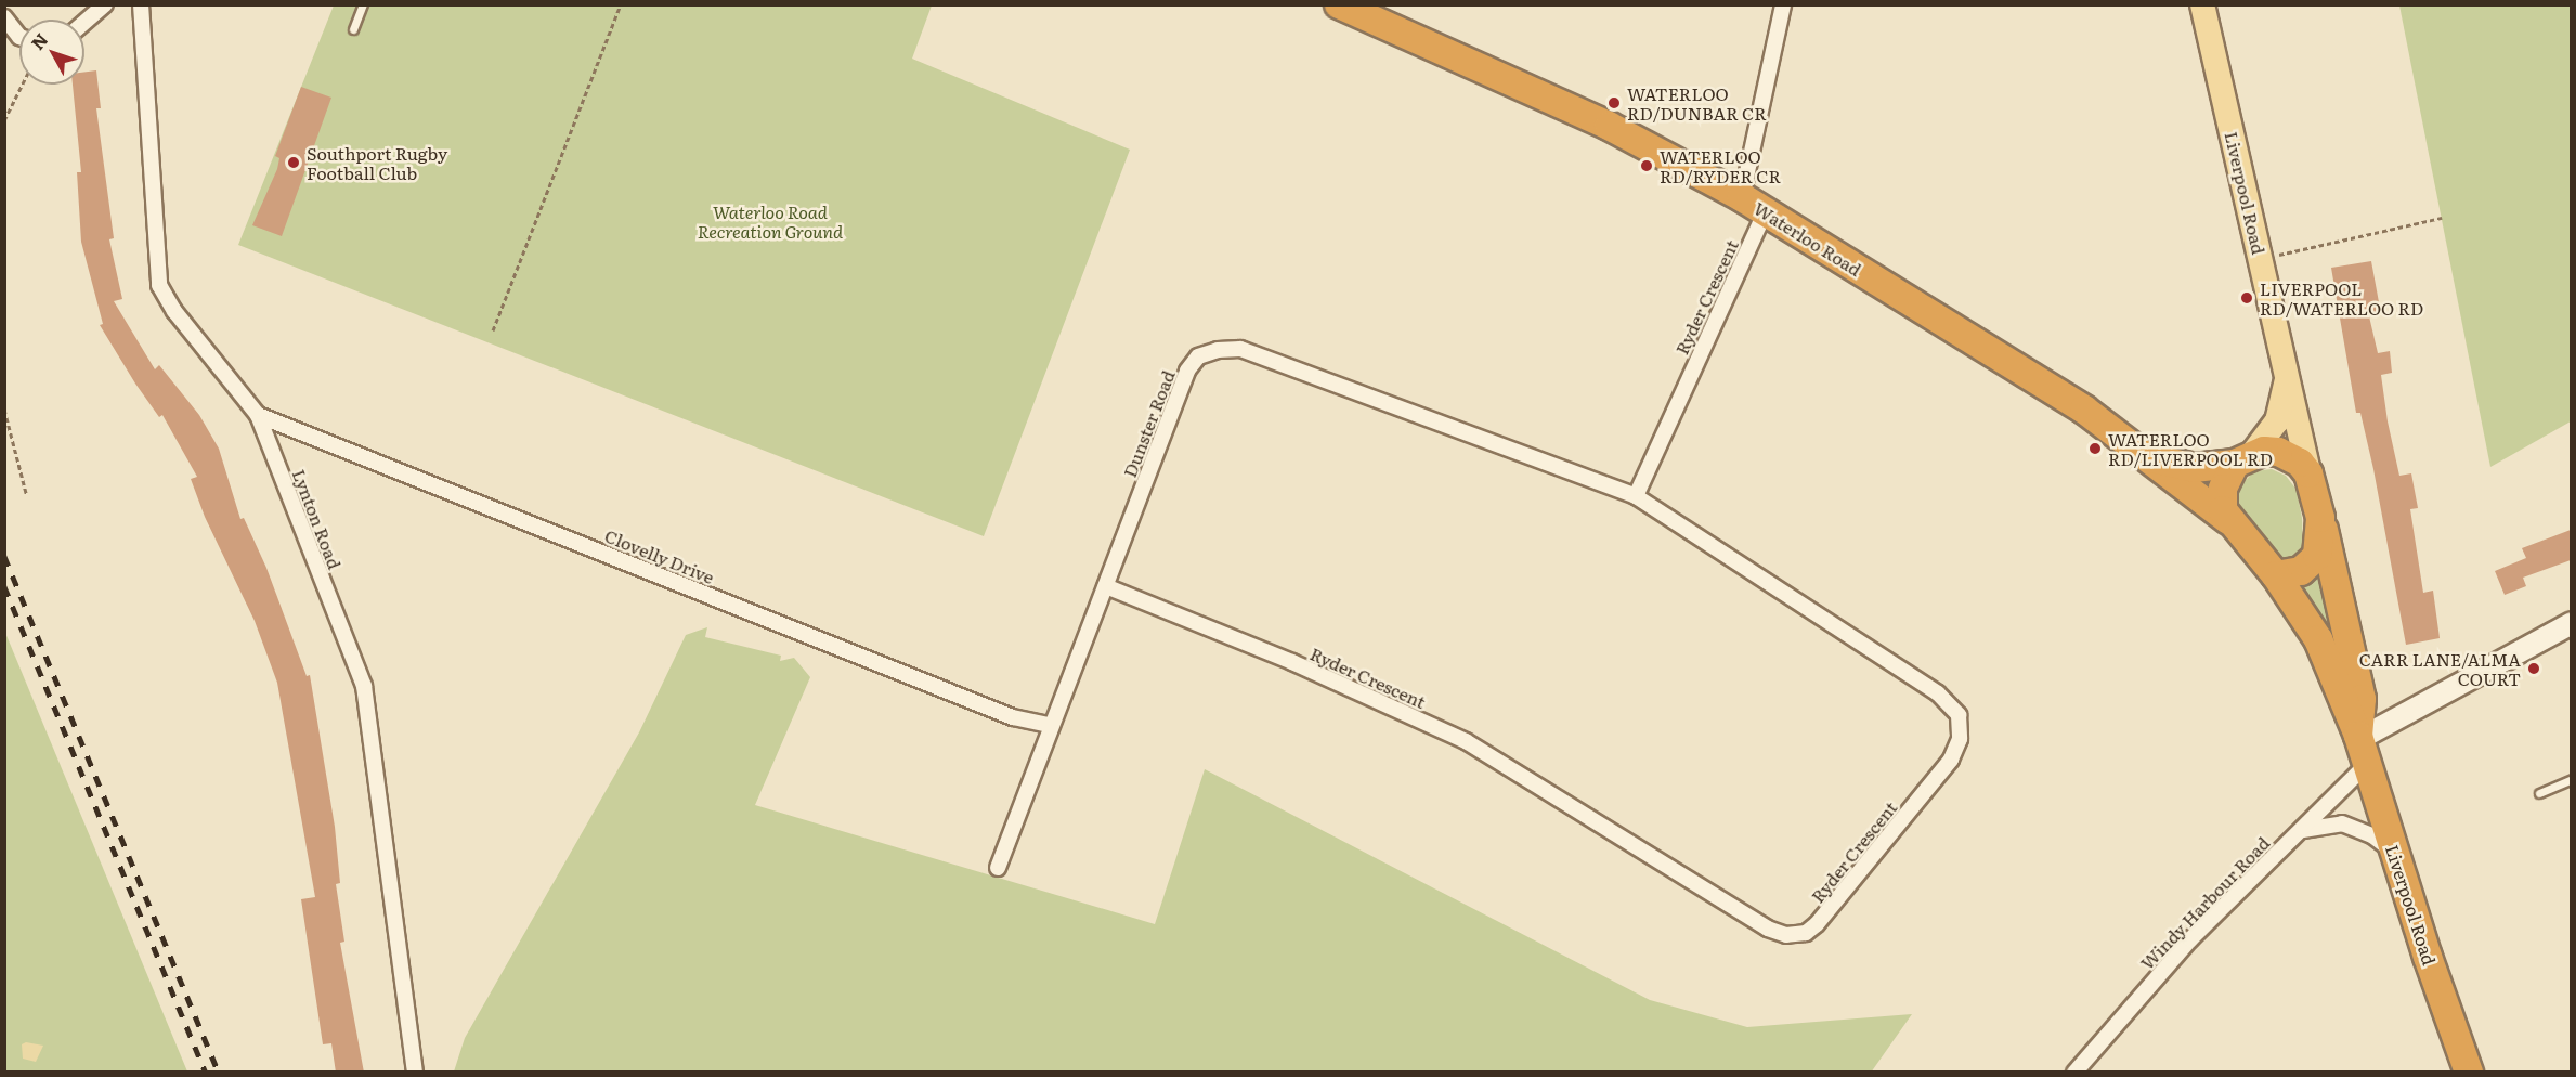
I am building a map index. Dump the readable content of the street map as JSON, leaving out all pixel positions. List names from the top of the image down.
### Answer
{
  "streets": {
    "highway": ["Liverpool Road", "Waterloo Road"],
    "street": [
      "Ryder Crescent",
      "Dunster Road",
      "Lynton Road",
      "Clovelly Drive",
      "Windy Harbour Road"
    ]
  },
  "crossings": [
    ["Liverpool Road", "Waterloo Road"],
    ["Liverpool Road", "Windy Harbour Road"],
    ["Waterloo Road", "Ryder Crescent"],
    ["Ryder Crescent", "Dunster Road"],
    ["Dunster Road", "Clovelly Drive"],
    ["Lynton Road", "Clovelly Drive"]
  ],
  "parks": ["Waterloo Road Recreation Ground"],
  "places": [
    "WATERLOO RD/DUNBAR CR",
    "Southport Rugby Football Club",
    "WATERLOO RD/RYDER CR",
    "LIVERPOOL RD/WATERLOO RD",
    "WATERLOO RD/LIVERPOOL RD",
    "CARR LANE/ALMA COURT"
  ],
  "north": "top left"
}
